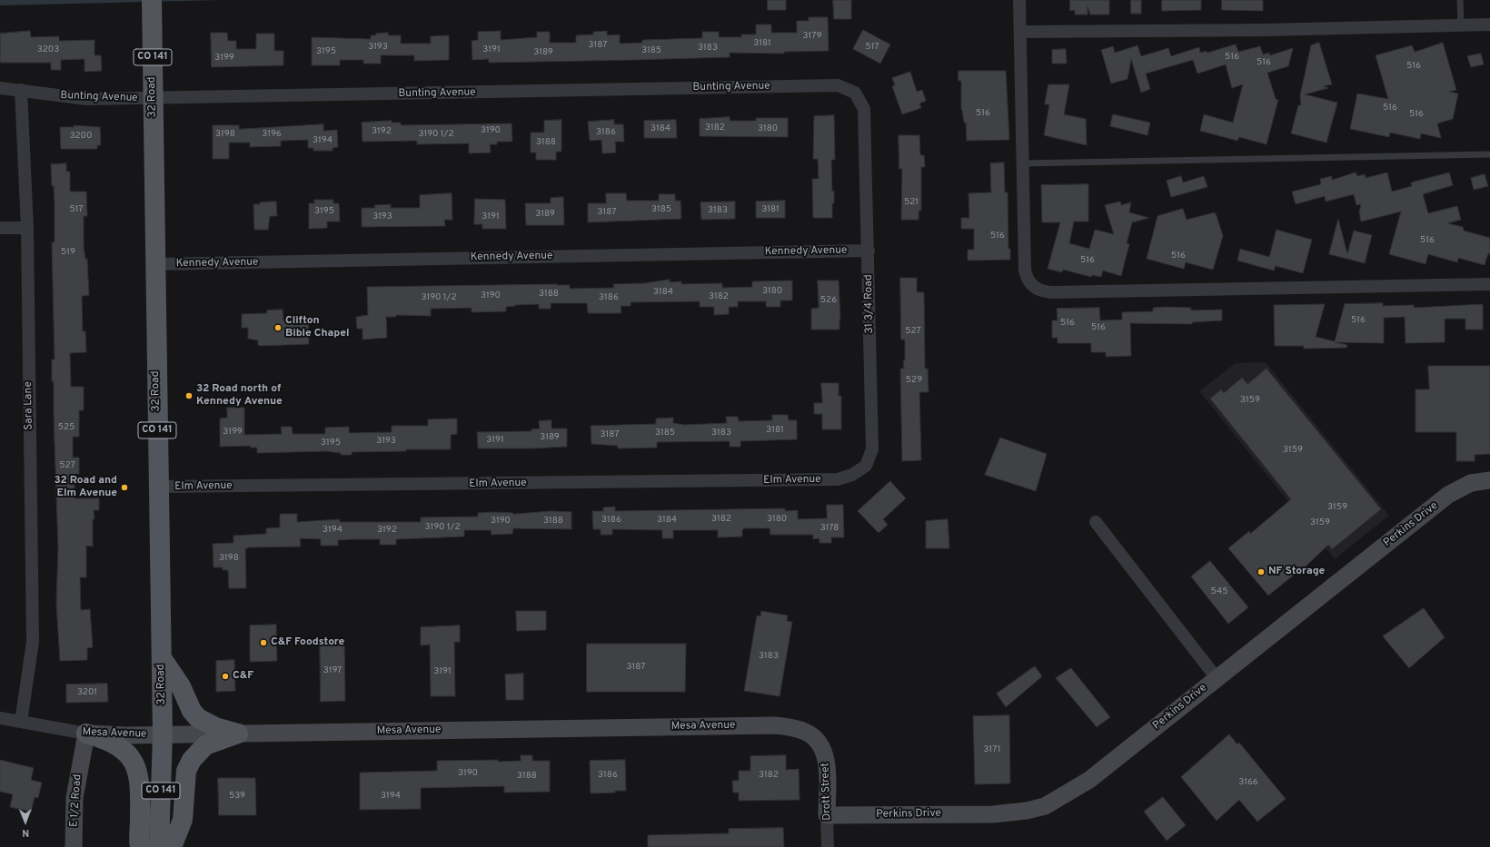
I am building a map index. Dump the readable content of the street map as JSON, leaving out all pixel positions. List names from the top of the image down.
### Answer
{
  "streets": {
    "main road": ["CO 141", "32 Road"],
    "street": [
      "Bunting Avenue",
      "Kennedy Avenue",
      "31 3/4 Road",
      "Sara Lane",
      "Elm Avenue",
      "Perkins Drive",
      "Mesa Avenue",
      "Drott Street",
      "E 1/2 Road"
    ]
  },
  "crossings": [
    ["Bunting Avenue", "32 Road"],
    ["Bunting Avenue", "31 3/4 Road"],
    ["Bunting Avenue", "Sara Lane"],
    ["32 Road", "Kennedy Avenue"],
    ["32 Road", "Elm Avenue"],
    ["32 Road", "Mesa Avenue"],
    ["Kennedy Avenue", "31 3/4 Road"],
    ["31 3/4 Road", "Elm Avenue"],
    ["Sara Lane", "Mesa Avenue"],
    ["Perkins Drive", "Drott Street"],
    ["Mesa Avenue", "Drott Street"],
    ["Mesa Avenue", "E 1/2 Road"]
  ],
  "places": [
    "Clifton Bible Chapel",
    "32 Road north of Kennedy Avenue",
    "32 Road and Elm Avenue",
    "NF Storage",
    "C&F Foodstore",
    "C&F"
  ],
  "house_numbers": [
    "3179",
    "3181",
    "3187",
    "3193",
    "517",
    "3183",
    "3203",
    "3191",
    "3185",
    "3195",
    "3189",
    "516",
    "3199",
    "516",
    "516",
    "516",
    "516",
    "516",
    "3182",
    "3184",
    "3180",
    "3190",
    "3192",
    "3186",
    "3198",
    "3196",
    "3190 1/2",
    "3200",
    "3194",
    "3188",
    "521",
    "517",
    "3185",
    "3181",
    "3183",
    "3195",
    "3187",
    "3189",
    "3193",
    "3191",
    "516",
    "516",
    "519",
    "516",
    "516",
    "3180",
    "3184",
    "3188",
    "3190",
    "3182",
    "3190 1/2",
    "3186",
    "526",
    "516",
    "516",
    "516",
    "527",
    "529",
    "3159",
    "525",
    "3181",
    "3199",
    "3185",
    "3183",
    "3187",
    "3189",
    "3191",
    "3193",
    "3195",
    "3159",
    "527",
    "3159",
    "3182",
    "3180",
    "3186",
    "3184",
    "3190",
    "3188",
    "3159",
    "3190 1/2",
    "3178",
    "3194",
    "3192",
    "3198",
    "545",
    "3183",
    "3187",
    "3197",
    "3191",
    "3201",
    "3171",
    "3190",
    "3186",
    "3182",
    "3188",
    "3166",
    "539",
    "3194"
  ],
  "north": "bottom"
}
